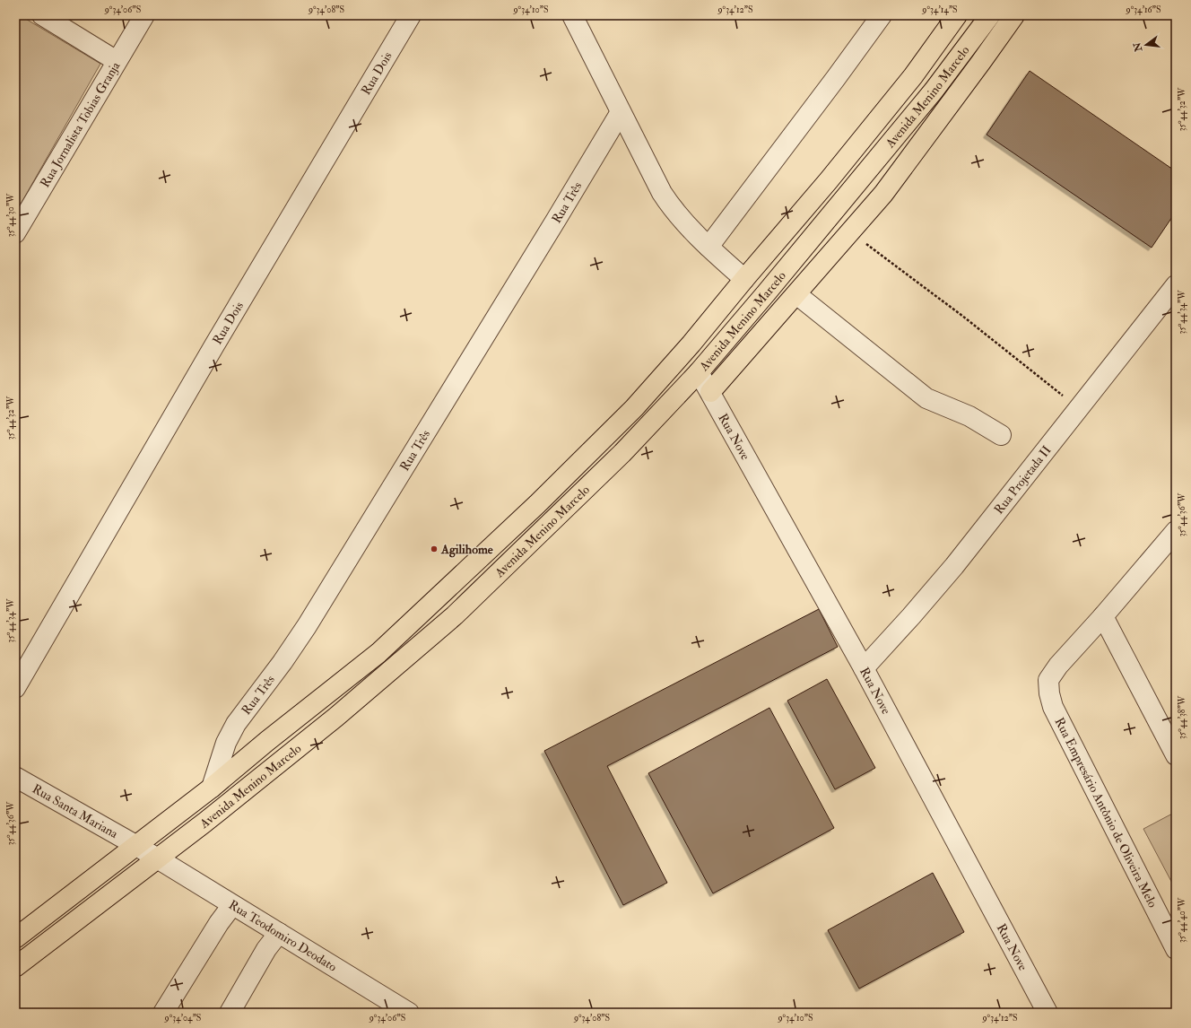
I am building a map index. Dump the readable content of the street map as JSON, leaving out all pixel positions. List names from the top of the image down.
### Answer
{
  "streets": {
    "main road": ["Avenida Menino Marcelo"],
    "street": [
      "Rua Dois",
      "Rua Jornalista Tobias Granja",
      "Rua Três",
      "Rua Nove",
      "Rua Projetada II",
      "Rua Santa Mariana",
      "Rua Empresário Antônio de Oliveira Melo",
      "Rua Teodomiro Deodato"
    ]
  },
  "crossings": [
    ["Avenida Menino Marcelo", "Rua Três"],
    ["Avenida Menino Marcelo", "Rua Nove"],
    ["Avenida Menino Marcelo", "Rua Santa Mariana"],
    ["Avenida Menino Marcelo", "Rua Teodomiro Deodato"],
    ["Rua Nove", "Rua Projetada II"],
    ["Rua Santa Mariana", "Rua Teodomiro Deodato"]
  ],
  "places": ["Agilihome"],
  "north": "left",
  "coordinates": [
    "9°34'06\"S",
    "9°34'08\"S",
    "9°34'10\"S",
    "9°34'12\"S",
    "9°34'14\"S",
    "9°34'16\"S",
    "35°44'32\"W",
    "35°44'30\"W",
    "35°44'34\"W",
    "35°44'36\"W",
    "35°44'38\"W",
    "35°44'40\"W",
    "9°34'04\"S"
  ]
}
